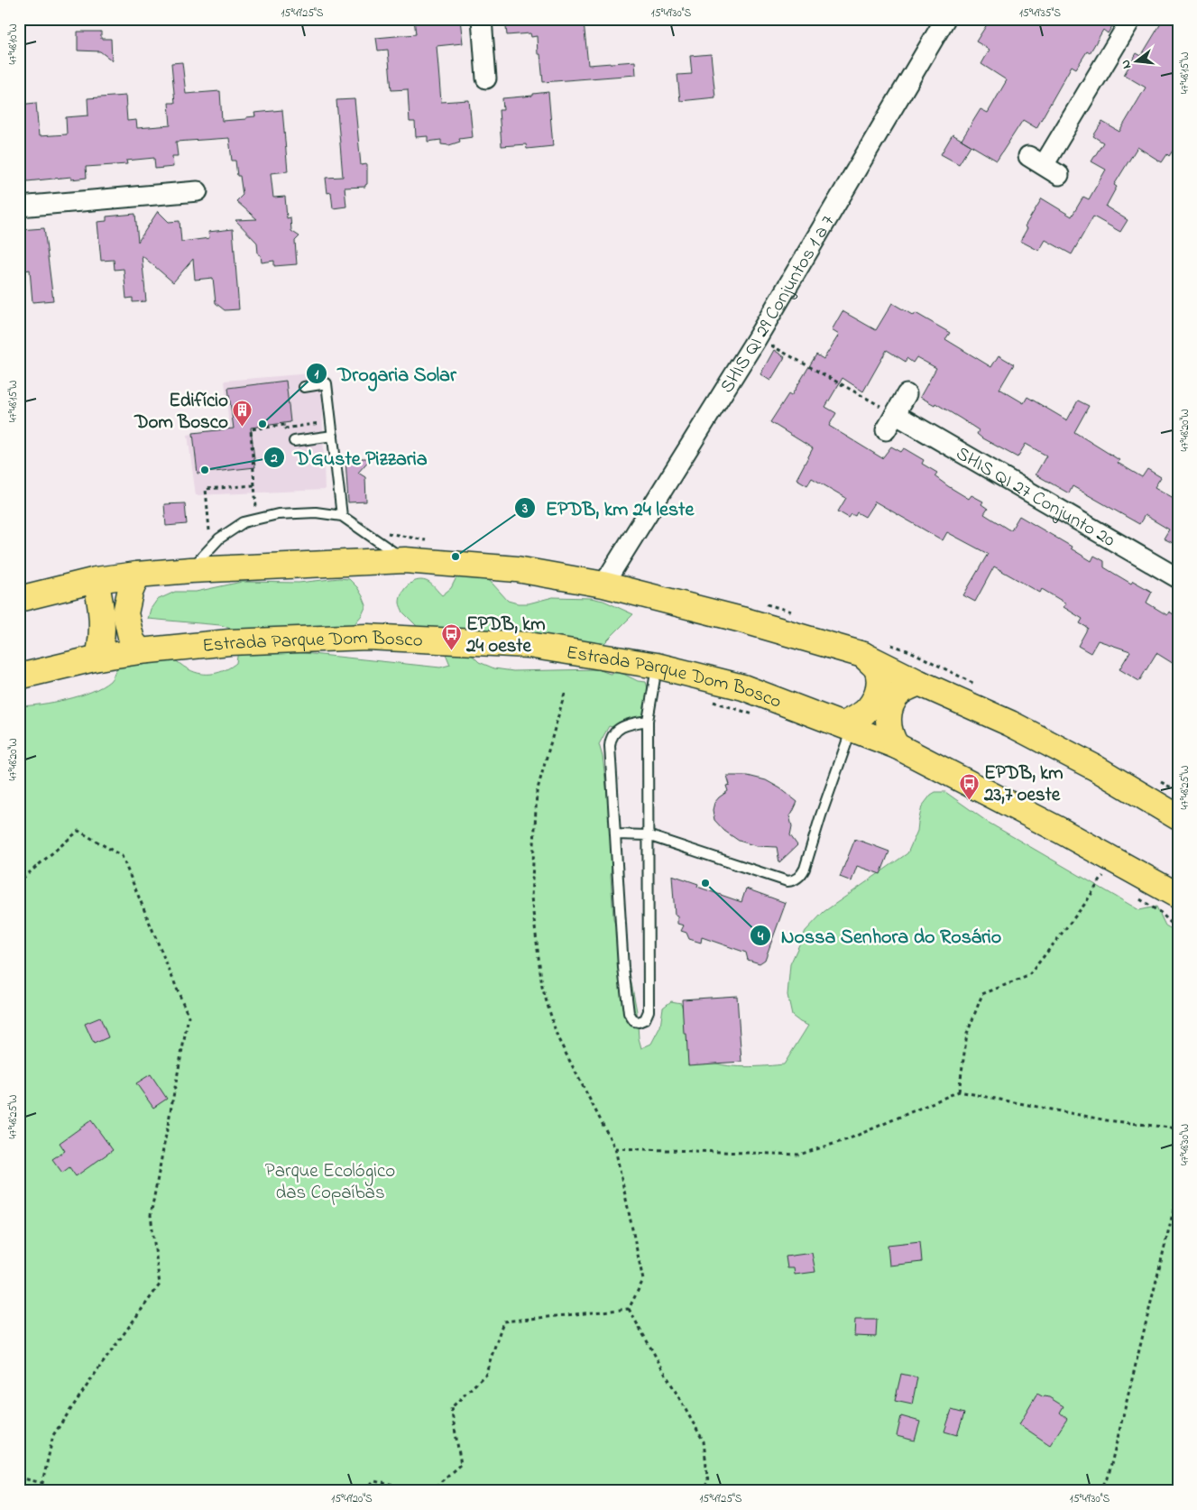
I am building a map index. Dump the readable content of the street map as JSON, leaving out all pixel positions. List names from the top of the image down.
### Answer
{
  "streets": {
    "main road": ["Estrada Parque Dom Bosco"],
    "street": ["SHIS QI 29 Conjuntos 1 a 7", "SHIS QI 27 Conjunto 20"]
  },
  "parks": ["Parque Ecológico das Copaíbas"],
  "places": {
    "other": [
      "Drogaria Solar",
      "D'Guste Pizzaria",
      "EPDB, km 24 leste",
      "Nossa Senhora do Rosário"
    ],
    "building": ["Edifício Dom Bosco"],
    "bus stop": ["EPDB, km 24 oeste", "EPDB, km 23,7 oeste"]
  },
  "north": "left",
  "coordinates": [
    "15°49'25\"S",
    "15°49'30\"S",
    "15°49'35\"S",
    "47°48'10\"W",
    "47°48'15\"W",
    "47°48'20\"W",
    "47°48'25\"W",
    "47°48'30\"W",
    "15°49'20\"S"
  ]
}
